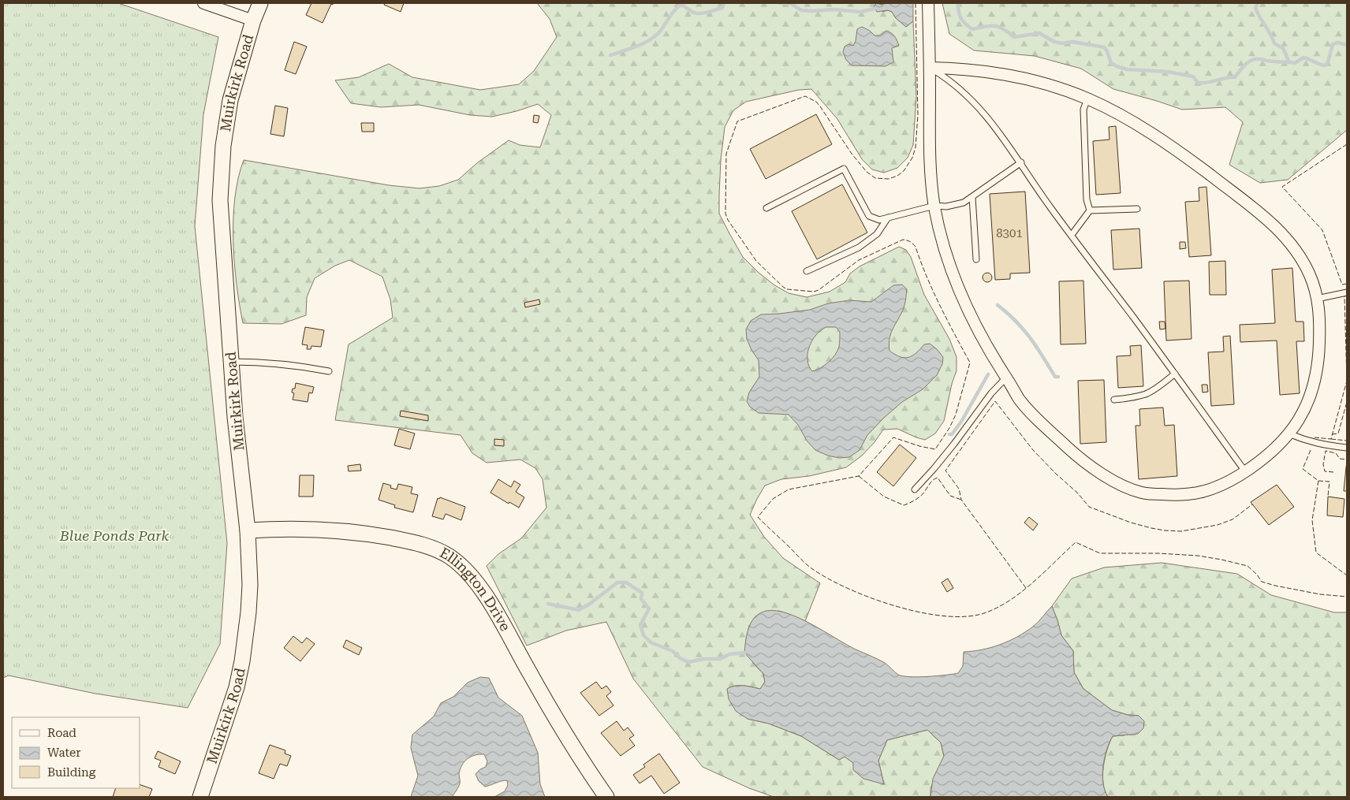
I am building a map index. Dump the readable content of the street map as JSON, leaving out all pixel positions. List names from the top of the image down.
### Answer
{
  "streets": {
    "main road": ["Muirkirk Road", "Ellington Drive"]
  },
  "crossings": [
    ["Muirkirk Road", "Ellington Drive"]
  ],
  "parks": ["Blue Ponds Park"],
  "house_numbers": ["8301"],
  "legend": ["Road", "Water", "Building"]
}
